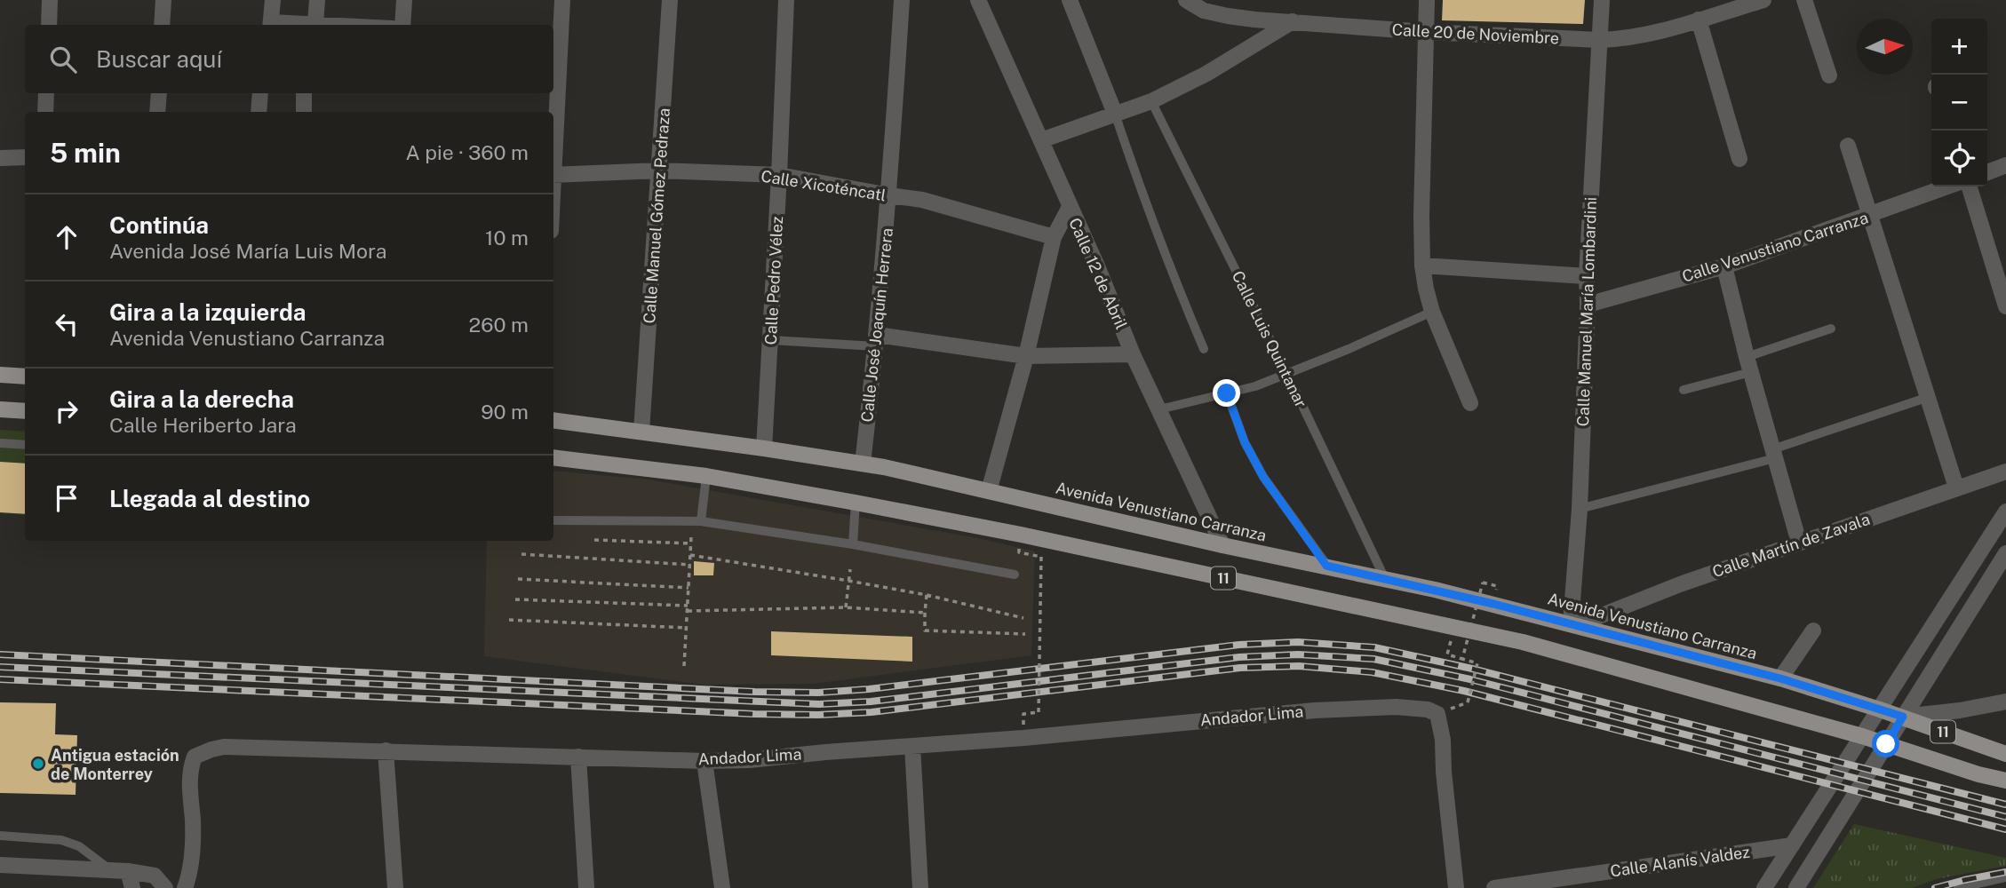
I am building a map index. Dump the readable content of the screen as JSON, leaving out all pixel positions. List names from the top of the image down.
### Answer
{
  "streets": {
    "main road": ["Avenida Venustiano Carranza", "11"],
    "street": [
      "Calle 20 de Noviembre",
      "Calle Xicoténcatl",
      "Calle Manuel Gómez Pedraza",
      "Calle Venustiano Carranza",
      "Calle 12 de Abril",
      "Calle Pedro Vélez",
      "Calle Manuel María Lombardini",
      "Calle José Joaquín Herrera",
      "Calle Martín de Zavala",
      "Andador Lima",
      "Calle Alanís Valdez"
    ],
    "lane": ["Calle Luis Quintanar"]
  },
  "crossings": [
    ["Calle 20 de Noviembre", "Calle Manuel María Lombardini"],
    ["Calle Xicoténcatl", "Calle Manuel Gómez Pedraza"],
    ["Calle Xicoténcatl", "Calle Pedro Vélez"],
    ["Calle Xicoténcatl", "Calle José Joaquín Herrera"],
    ["Calle Manuel Gómez Pedraza", "Avenida Venustiano Carranza"],
    ["Calle Venustiano Carranza", "Calle Manuel María Lombardini"],
    ["Calle 12 de Abril", "Avenida Venustiano Carranza"],
    ["Calle Pedro Vélez", "Avenida Venustiano Carranza"],
    ["Calle Manuel María Lombardini", "Avenida Venustiano Carranza"],
    ["Calle Manuel María Lombardini", "Calle Martín de Zavala"],
    ["Calle José Joaquín Herrera", "Avenida Venustiano Carranza"],
    ["Calle Luis Quintanar", "Avenida Venustiano Carranza"],
    ["Avenida Venustiano Carranza", "Calle Martín de Zavala"]
  ],
  "places": ["Antigua estación de Monterrey"],
  "north": "right",
  "page": {
    "map_buttons": ["+", "−"],
    "search": "Buscar aquí",
    "heading": ["5 min", "A pie · 360 m"],
    "list": [
      ["Continúa", "Avenida José María Luis Mora", "10 m"],
      ["Gira a la izquierda", "Avenida Venustiano Carranza", "260 m"],
      ["Gira a la derecha", "Calle Heriberto Jara", "90 m"],
      "Llegada al destino"
    ]
  }
}
